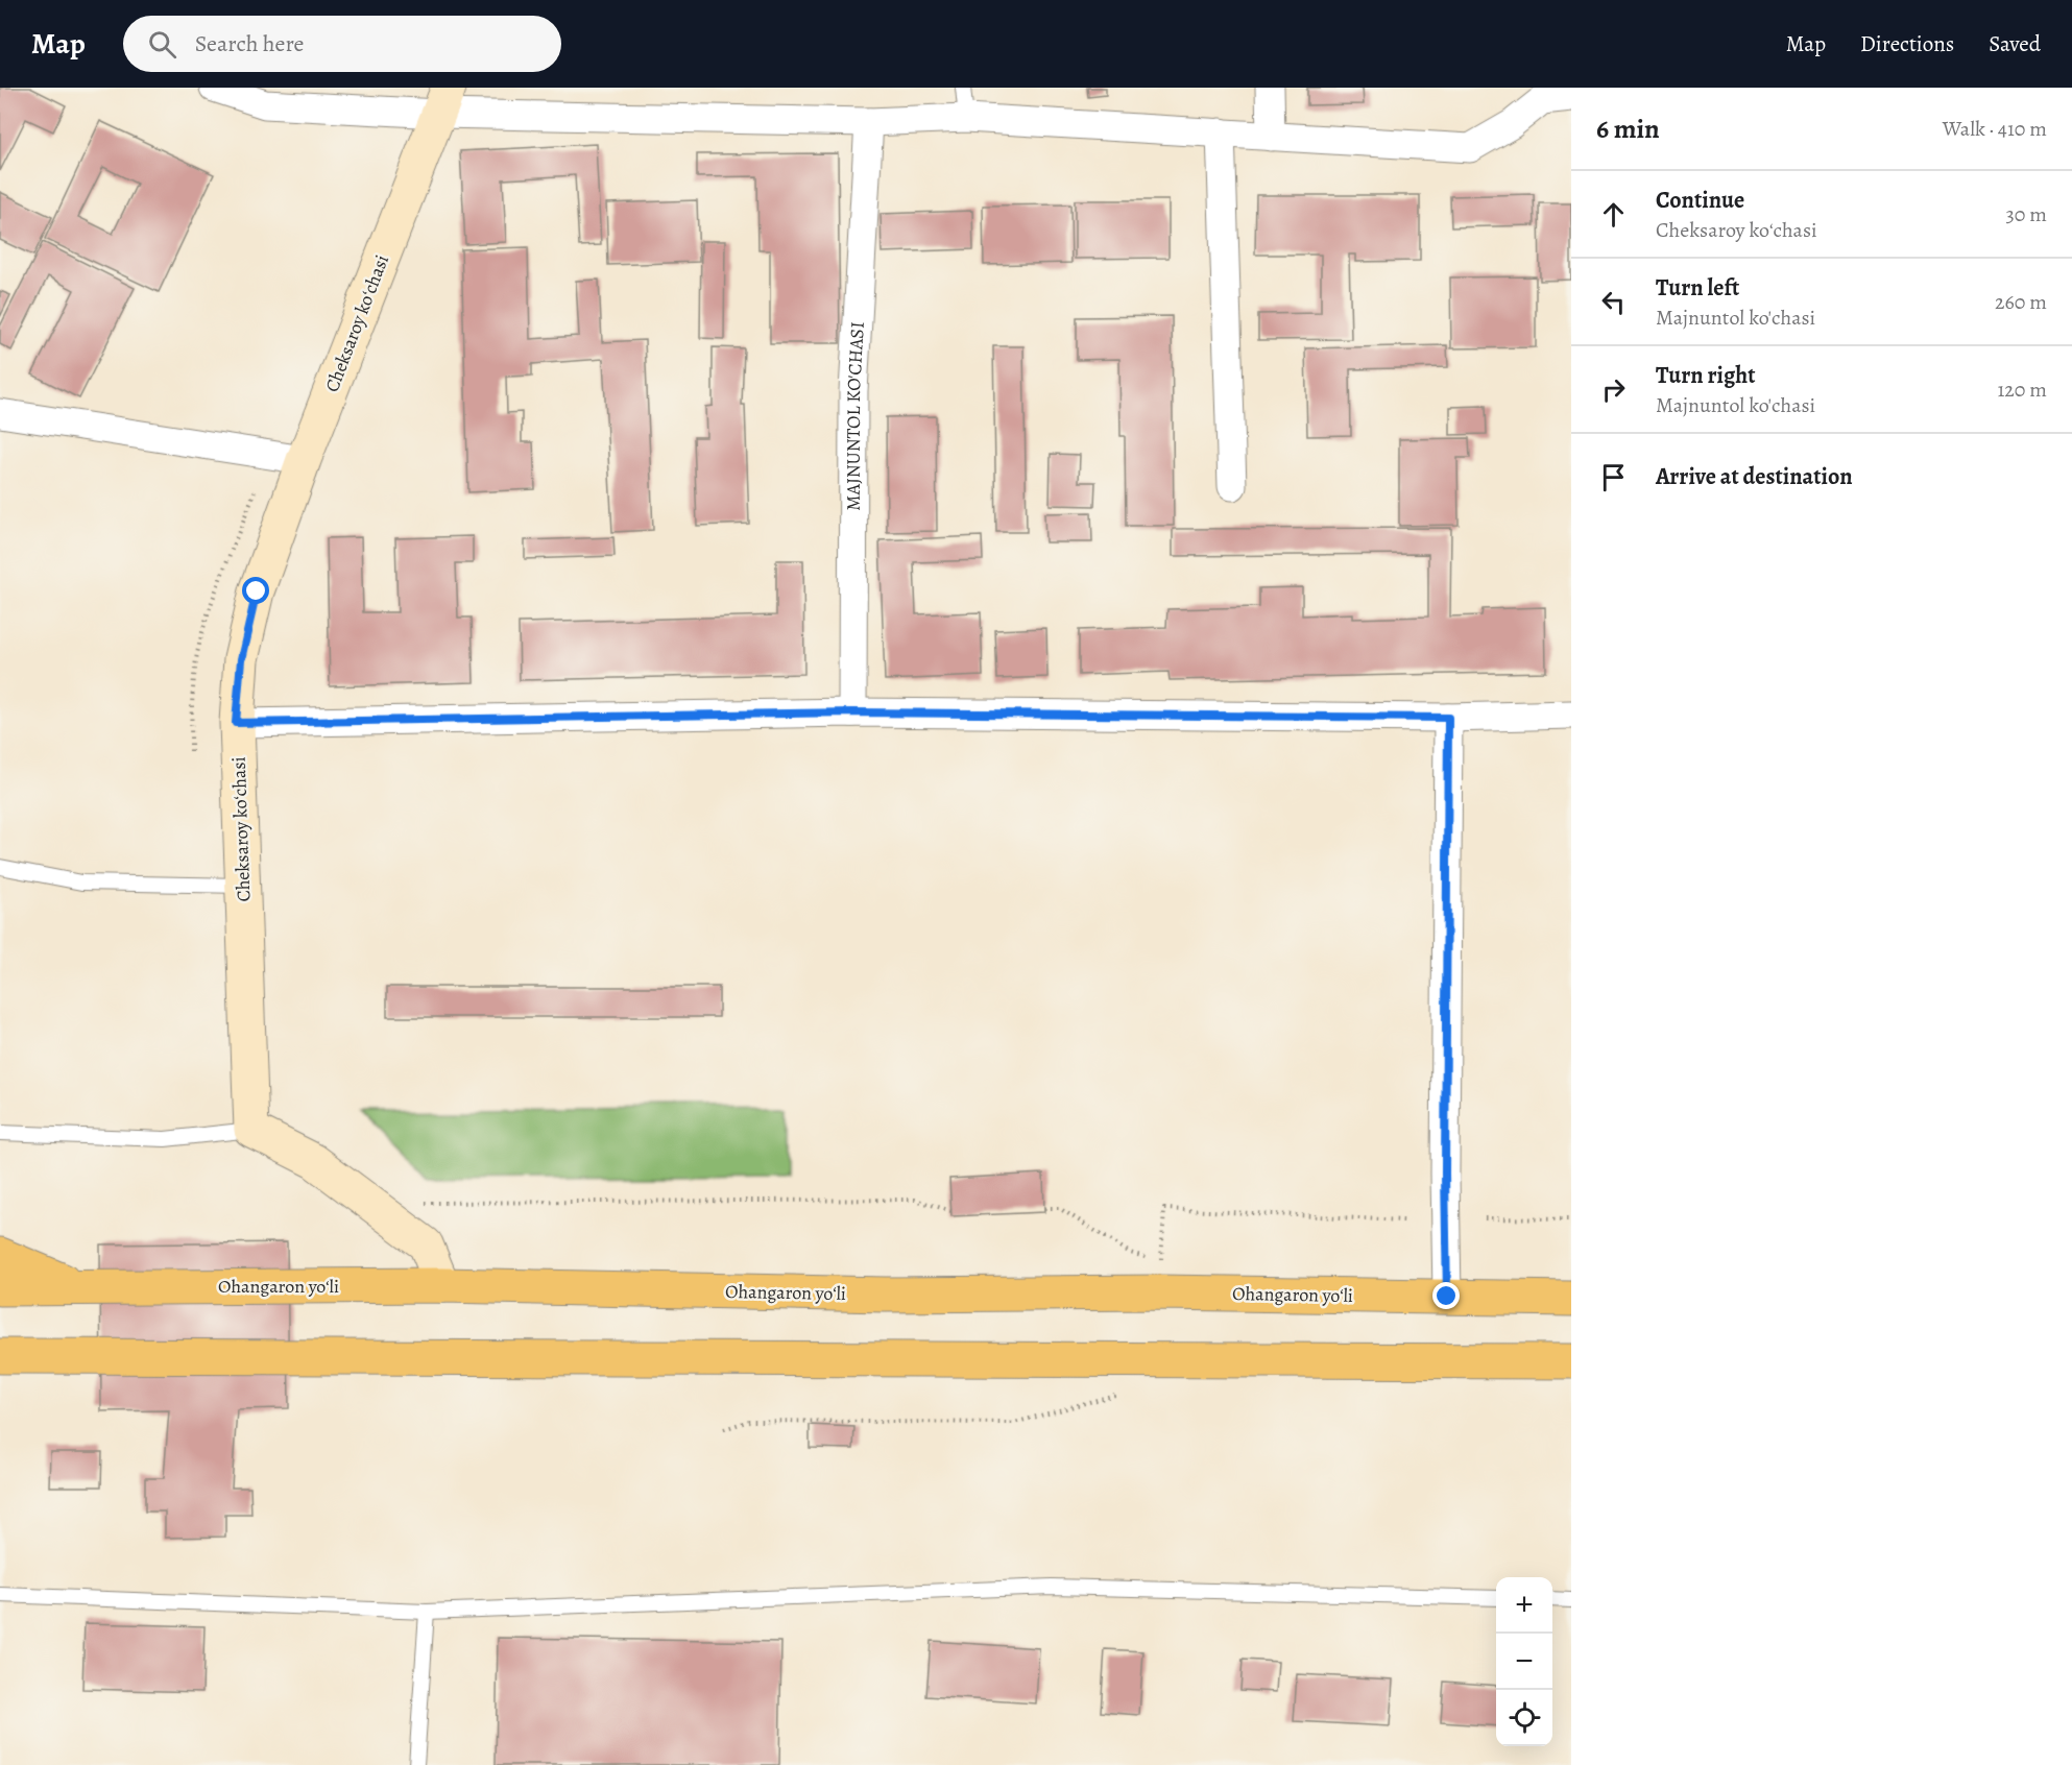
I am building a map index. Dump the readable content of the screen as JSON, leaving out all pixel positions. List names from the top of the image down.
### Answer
{
  "streets": {
    "highway": ["Ohangaron yoʻli"],
    "street": ["Cheksaroy koʻchasi", "MAJNUNTOL KO'CHASI"]
  },
  "page": {
    "header": "Map",
    "search": "Search here",
    "nav": ["Map", "Directions", "Saved"],
    "heading": ["6 min", "Walk · 410 m"],
    "list": [
      ["Continue", "Cheksaroy koʻchasi", "30 m"],
      ["Turn left", "Majnuntol ko'chasi", "260 m"],
      ["Turn right", "Majnuntol ko'chasi", "120 m"],
      "Arrive at destination"
    ],
    "map_buttons": ["+", "−"]
  }
}
